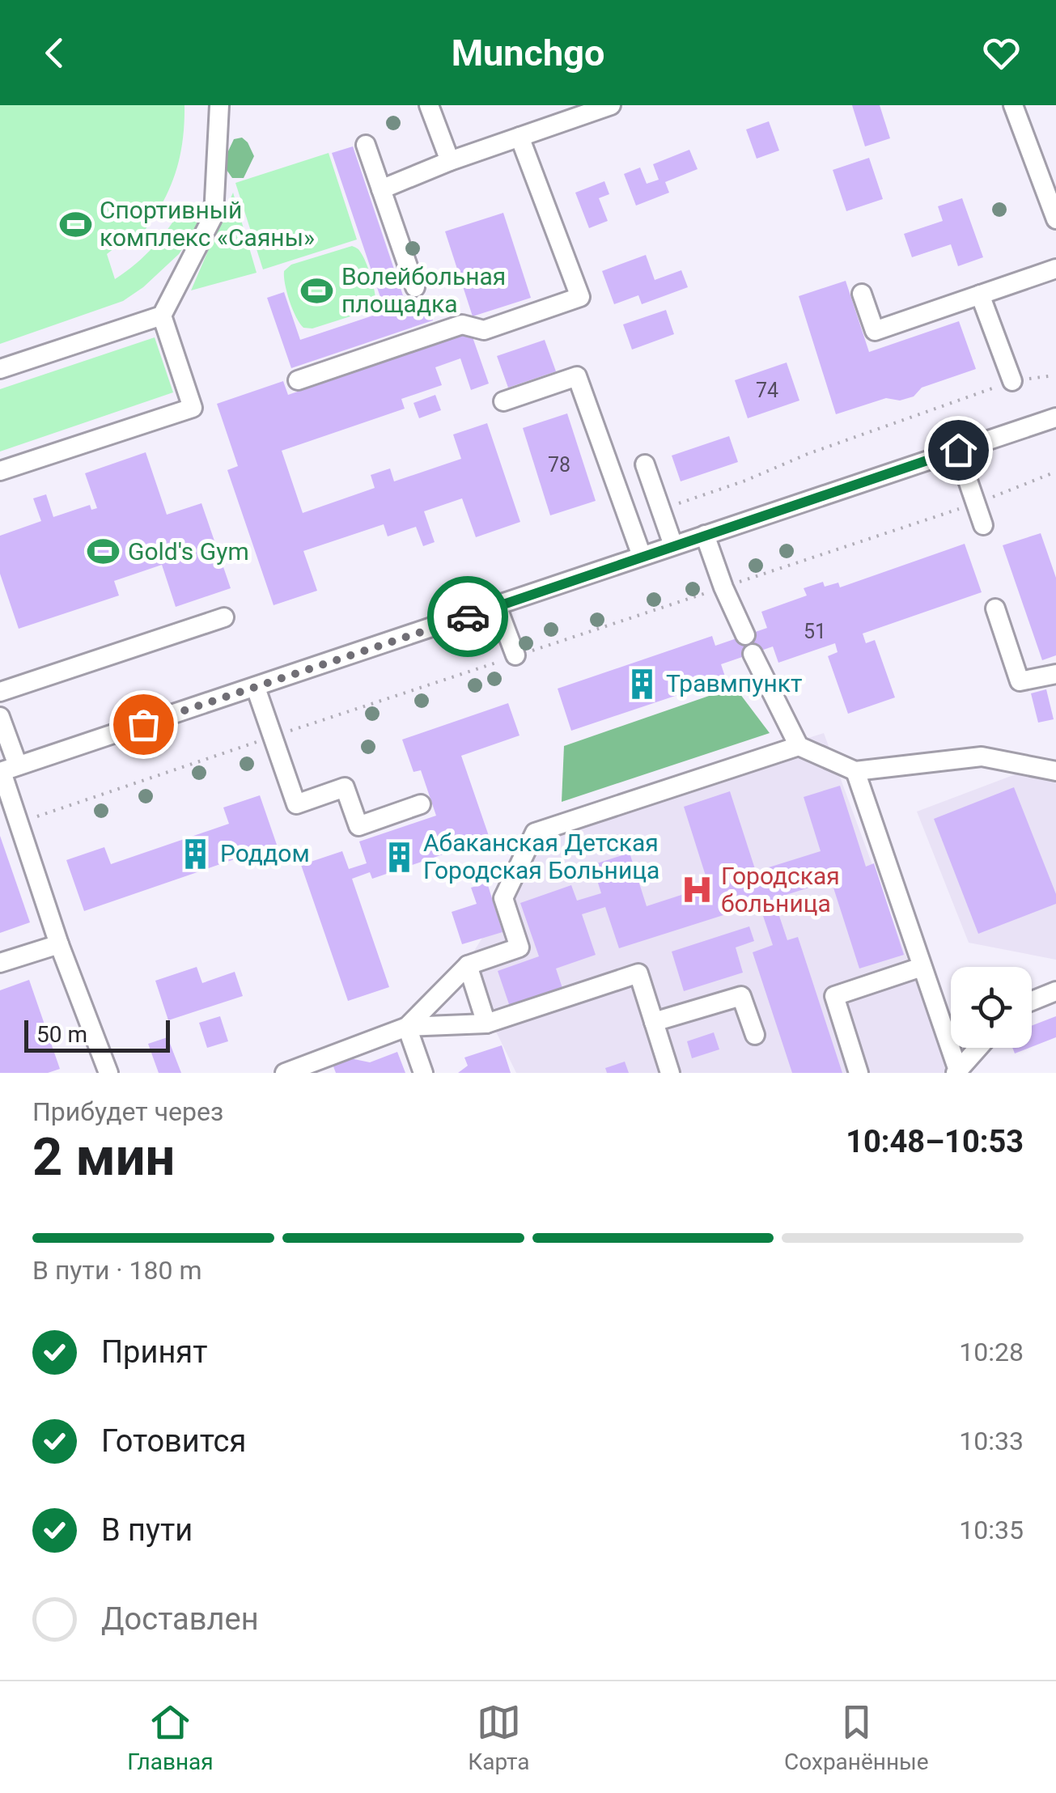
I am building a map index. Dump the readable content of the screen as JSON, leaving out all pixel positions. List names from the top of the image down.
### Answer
{
  "places": {
    "sports": ["Спортивный комплекс «Саяны»", "Волейбольная площадка", "Gold's Gym"],
    "building": ["Травмпункт", "Роддом", "Абаканская Детская Городская Больница"],
    "hospital": ["Городская больница"]
  },
  "house_numbers": ["74", "78", "51"],
  "scale_bar": "50 m",
  "page": {
    "header": "Munchgo",
    "scale": "50 m",
    "heading": ["2 мин", "Прибудет через", "10:48–10:53"],
    "bar": "В пути · 180 m",
    "list": [
      ["Принят", "10:28"],
      ["Готовится", "10:33"],
      ["В пути", "10:35"],
      "Доставлен"
    ],
    "tabs": ["Главная", "Карта", "Сохранённые"]
  }
}
